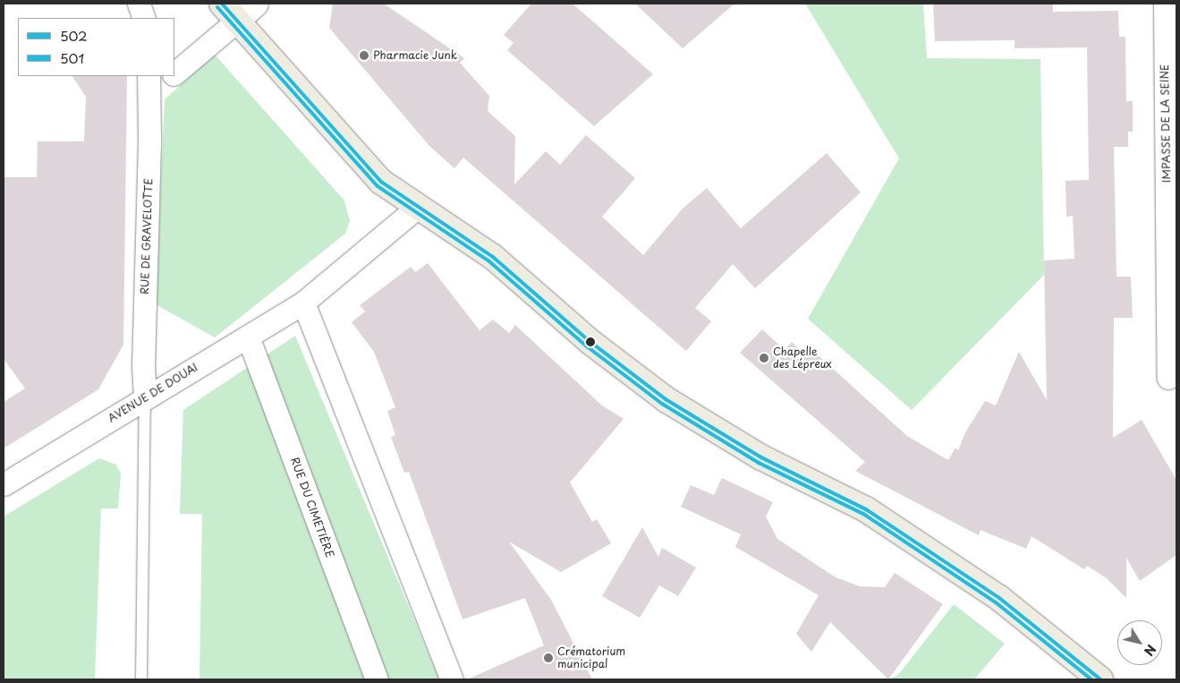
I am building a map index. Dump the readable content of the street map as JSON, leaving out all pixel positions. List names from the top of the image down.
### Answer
{
  "streets": {
    "street": [
      "IMPASSE DE LA SEINE",
      "RUE DE GRAVELOTTE",
      "AVENUE DE DOUAI",
      "RUE DU CIMETIÈRE"
    ]
  },
  "crossings": [
    ["RUE DE GRAVELOTTE", "AVENUE DE DOUAI"],
    ["AVENUE DE DOUAI", "RUE DU CIMETIÈRE"]
  ],
  "places": ["Pharmacie Junk", "Chapelle des Lépreux", "Crématorium municipal"],
  "lines": ["transit line 502", "transit line 501"],
  "legend": ["502", "501"],
  "north": "bottom right"
}
